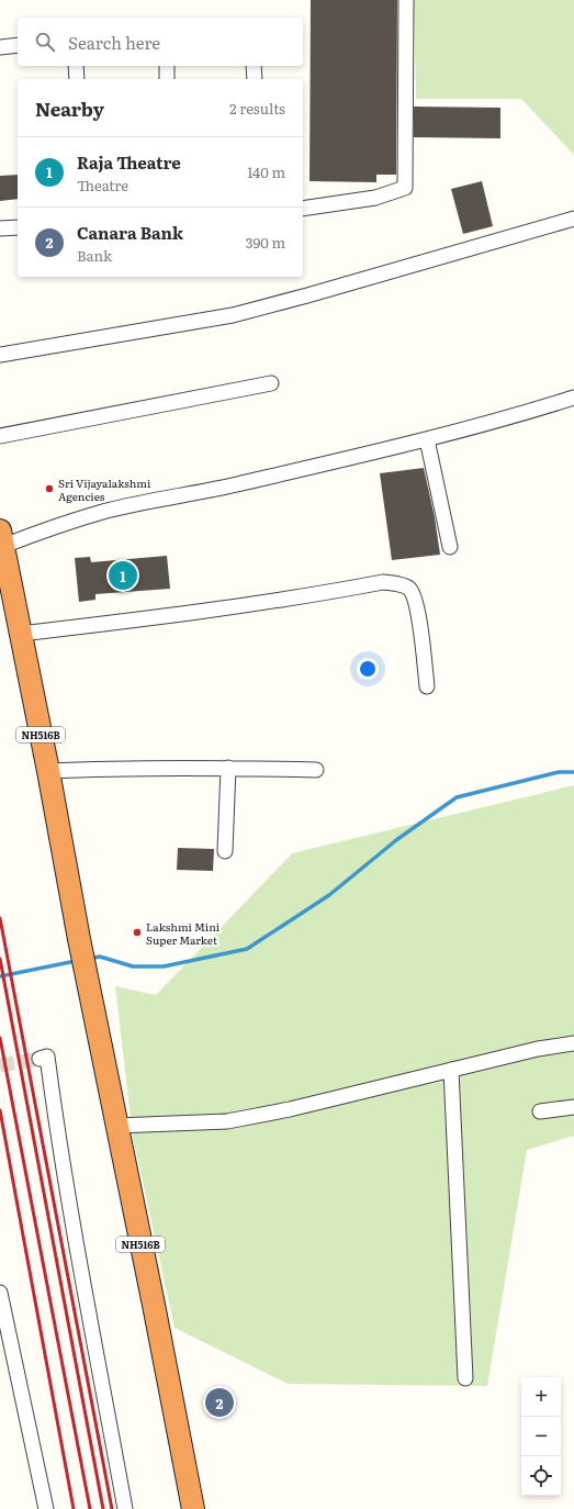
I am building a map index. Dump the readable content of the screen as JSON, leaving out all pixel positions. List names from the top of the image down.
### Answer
{
  "streets": {
    "highway": ["NH516B"]
  },
  "places": ["Sri Vijayalakshmi Agencies", "Lakshmi Mini Super Market"],
  "page": {
    "search": "Search here",
    "heading": ["Nearby", "2 results"],
    "list": [
      {
        "mark": "1",
        "name": "Raja Theatre",
        "note": "Theatre",
        "value": "140 m"
      },
      {
        "mark": "2",
        "name": "Canara Bank",
        "note": "Bank",
        "value": "390 m"
      }
    ],
    "pins": ["1", "2"],
    "map_buttons": ["+", "−"]
  }
}
